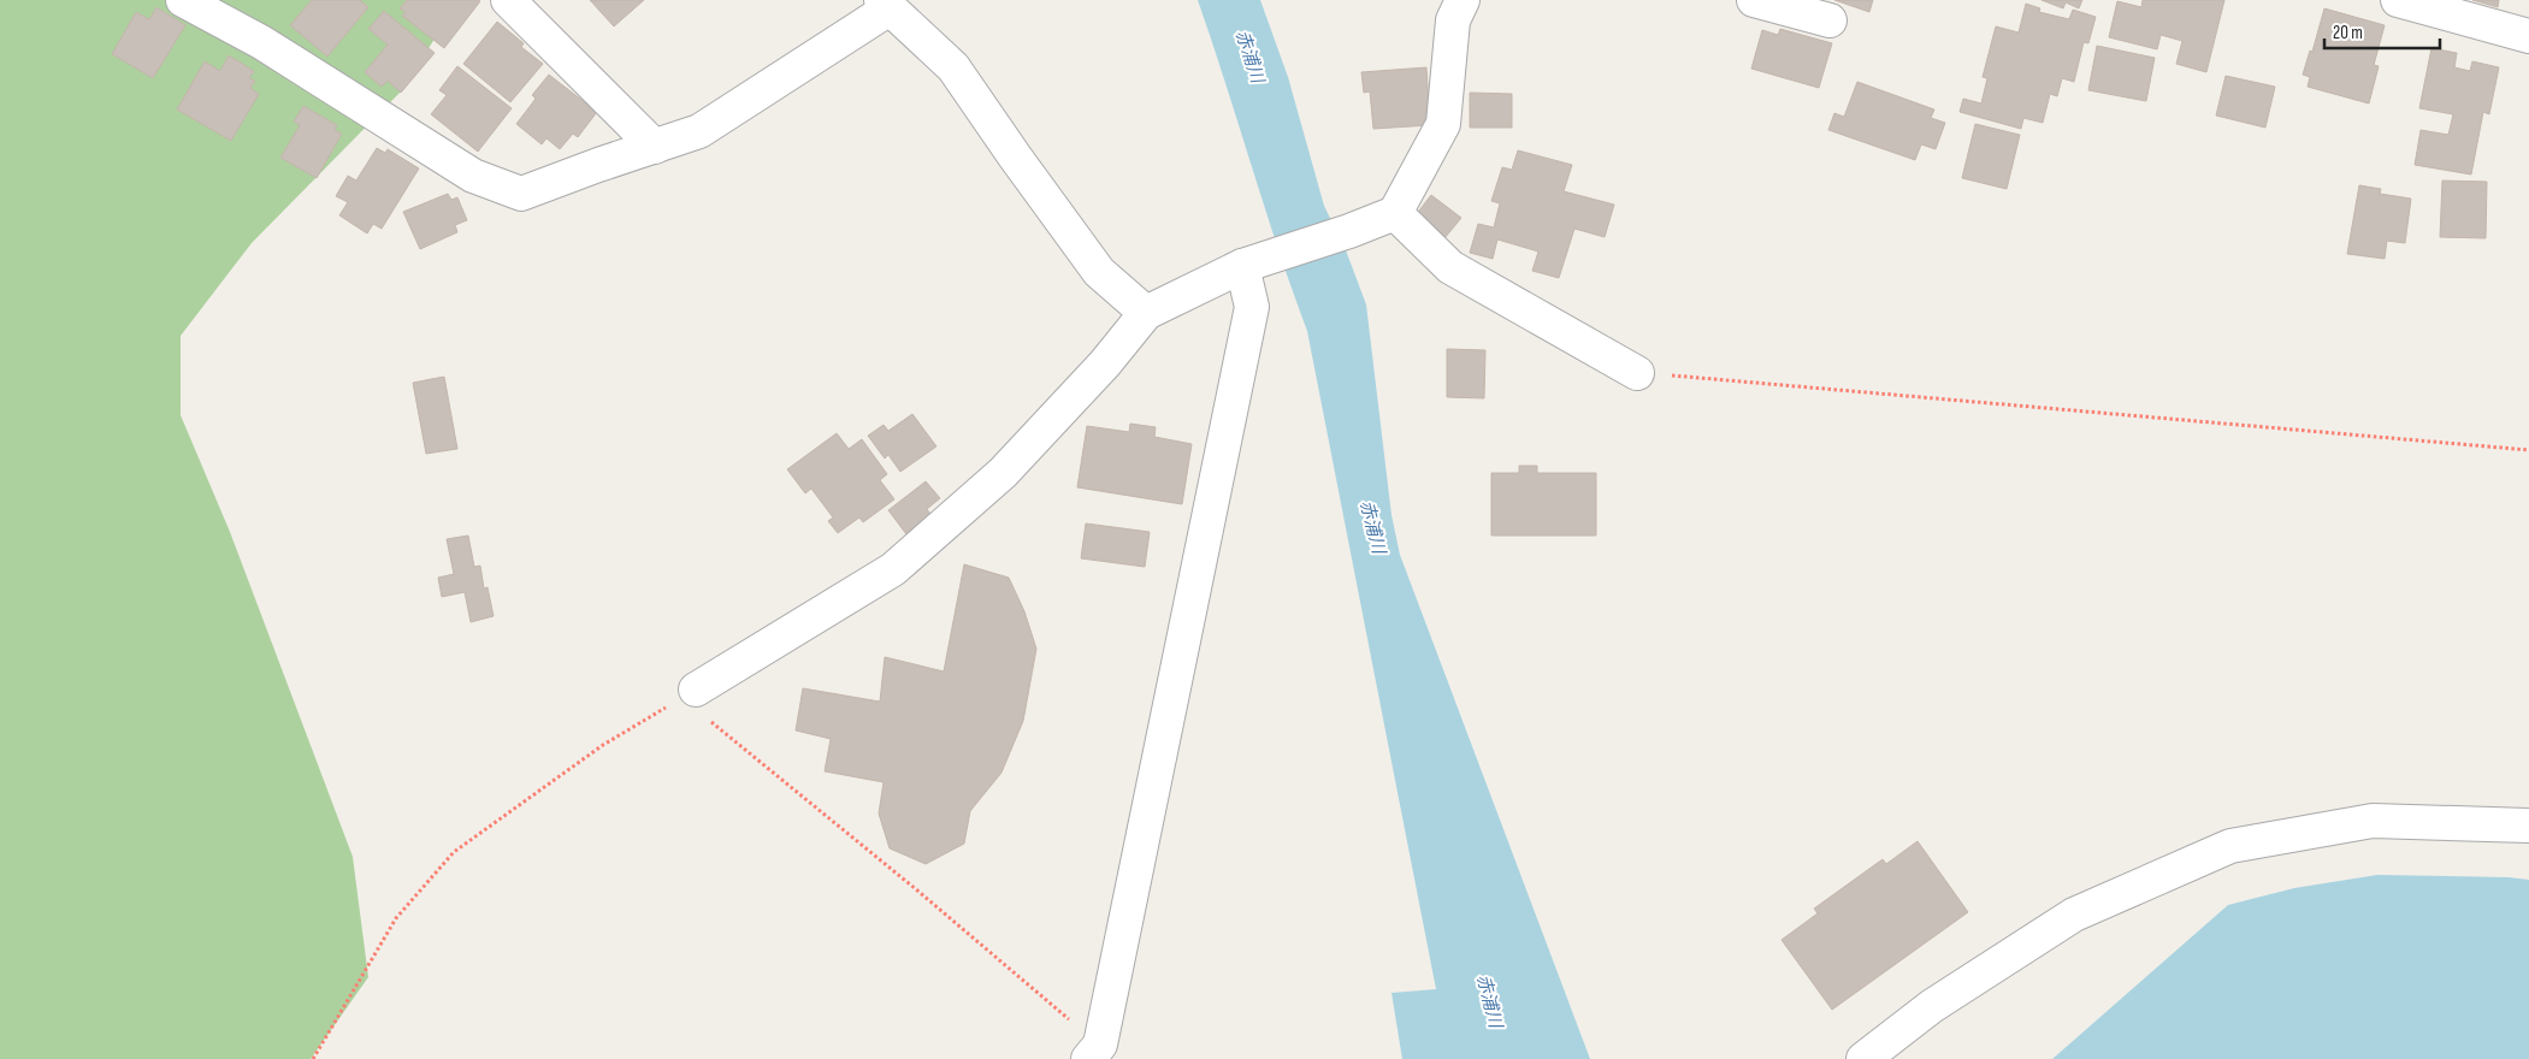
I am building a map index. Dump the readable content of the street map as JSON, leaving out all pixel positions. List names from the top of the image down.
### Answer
{
  "water": ["赤浦川"],
  "scale_bar": "20 m"
}
